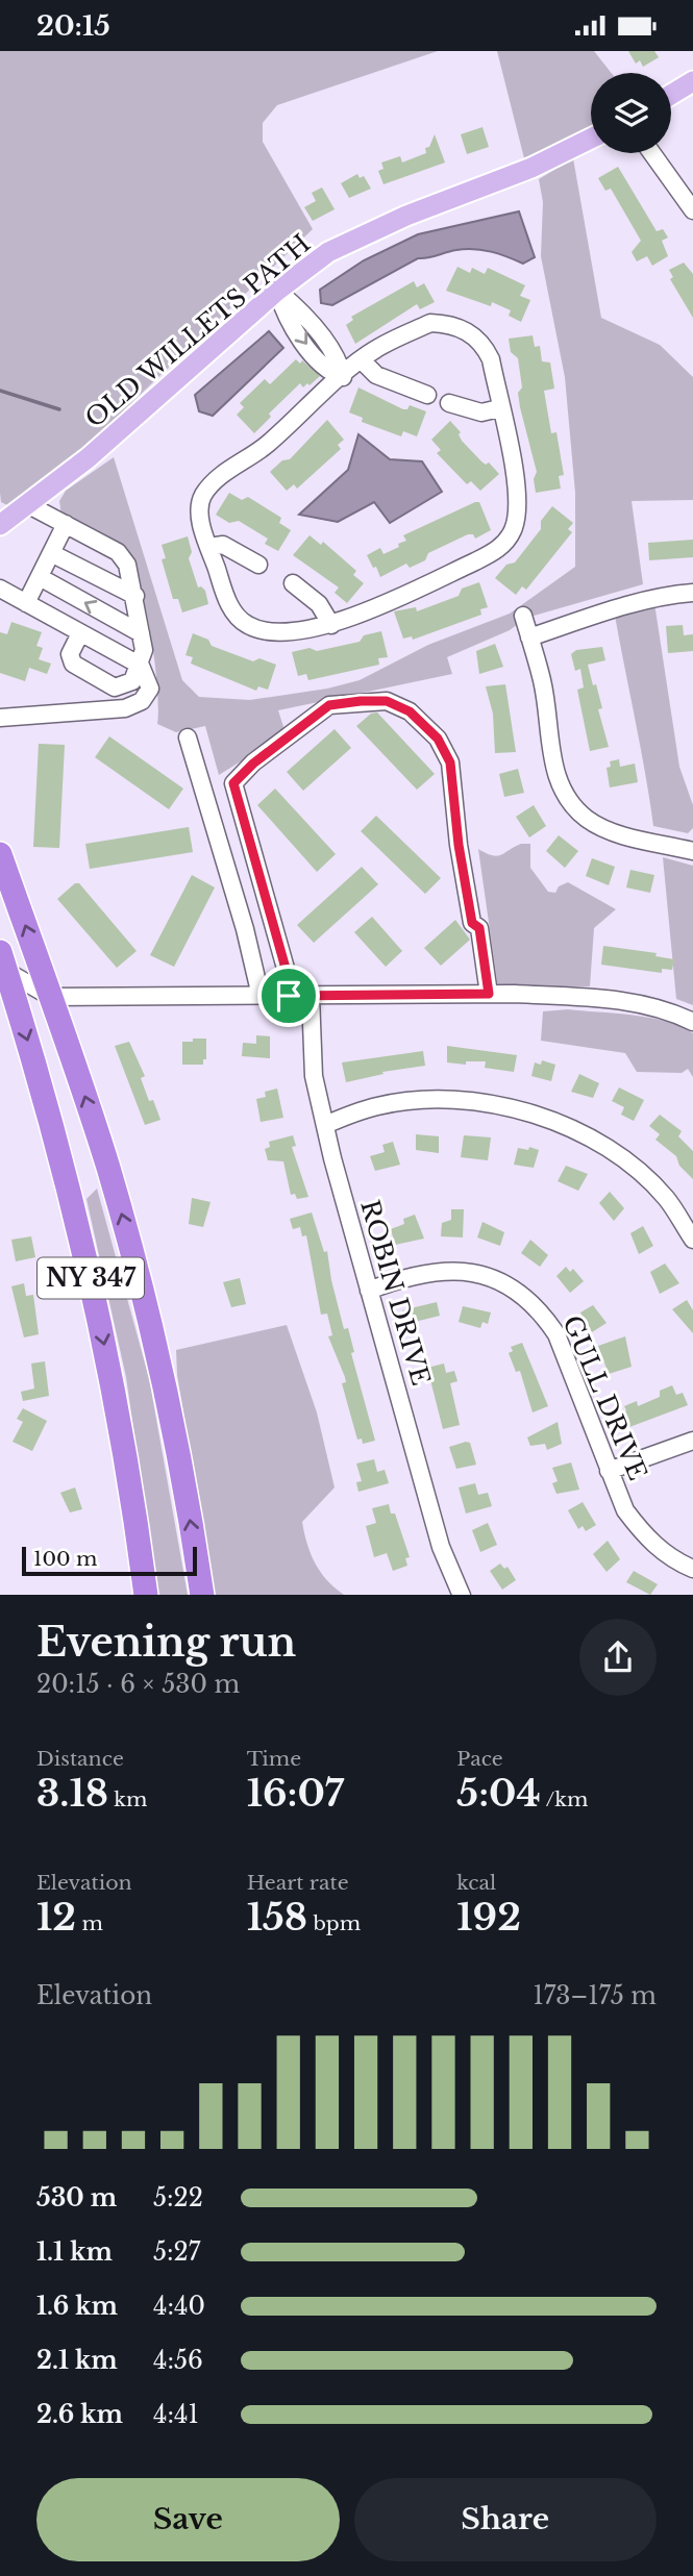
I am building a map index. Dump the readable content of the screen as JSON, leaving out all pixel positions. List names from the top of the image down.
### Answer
{
  "streets": {
    "highway": ["NY 347"],
    "main road": ["OLD WILLETS PATH"],
    "street": ["ROBIN DRIVE", "GULL DRIVE"]
  },
  "crossings": [
    ["ROBIN DRIVE", "GULL DRIVE"]
  ],
  "scale_bar": "100 m",
  "page": {
    "status": "20:15",
    "scale": "100 m",
    "heading": ["Evening run", "20:15 · 6 × 530 m"],
    "stats": [
      ["Distance", "3.18 km"],
      ["Time", "16:07"],
      ["Pace", "5:04 /km"],
      ["Elevation", "12 m"],
      ["Heart rate", "158 bpm"],
      ["kcal", "192"]
    ],
    "chart": ["Elevation", "173–175 m"],
    "list": [
      {
        "name": "530 m",
        "note": "5:22"
      },
      {
        "name": "1.1 km",
        "note": "5:27"
      },
      {
        "name": "1.6 km",
        "note": "4:40"
      },
      {
        "name": "2.1 km",
        "note": "4:56"
      },
      {
        "name": "2.6 km",
        "note": "4:41"
      }
    ],
    "buttons": ["Save", "Share"]
  }
}
